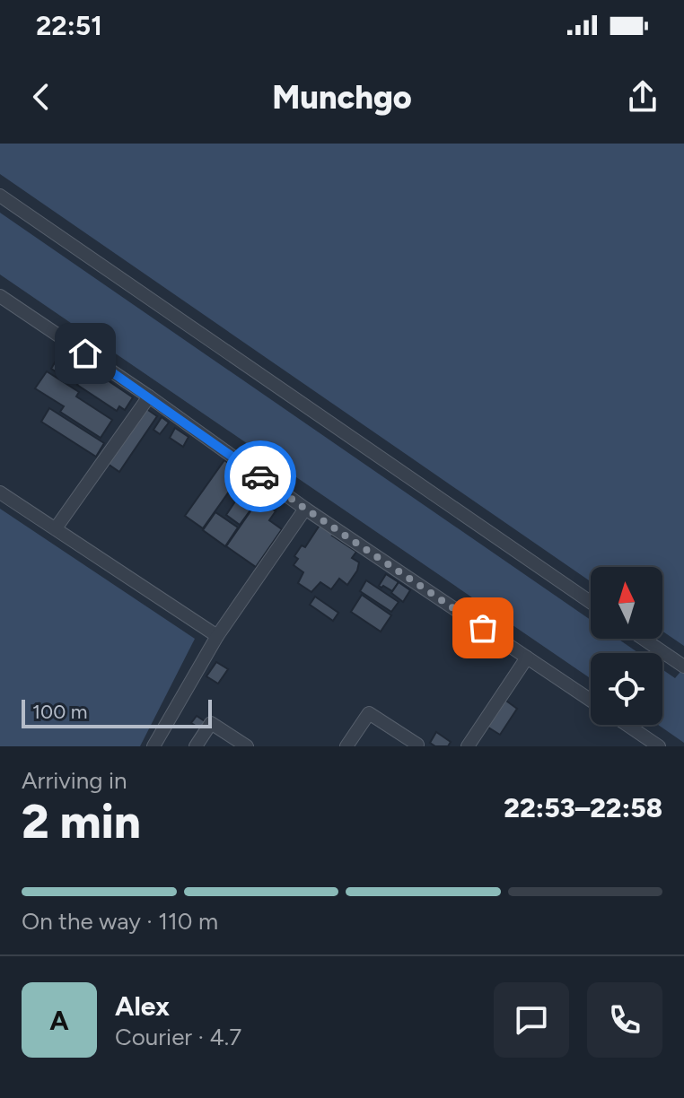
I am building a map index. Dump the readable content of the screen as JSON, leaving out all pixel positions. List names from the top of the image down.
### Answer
{
  "scale_bar": "100 m",
  "north": "top",
  "page": {
    "status": "22:51",
    "header": "Munchgo",
    "scale": "100 m",
    "heading": ["2 min", "Arriving in", "22:53–22:58"],
    "panel": ["Alex", "Courier · 4.7"],
    "bar": "On the way · 110 m",
    "round": "A"
  }
}
